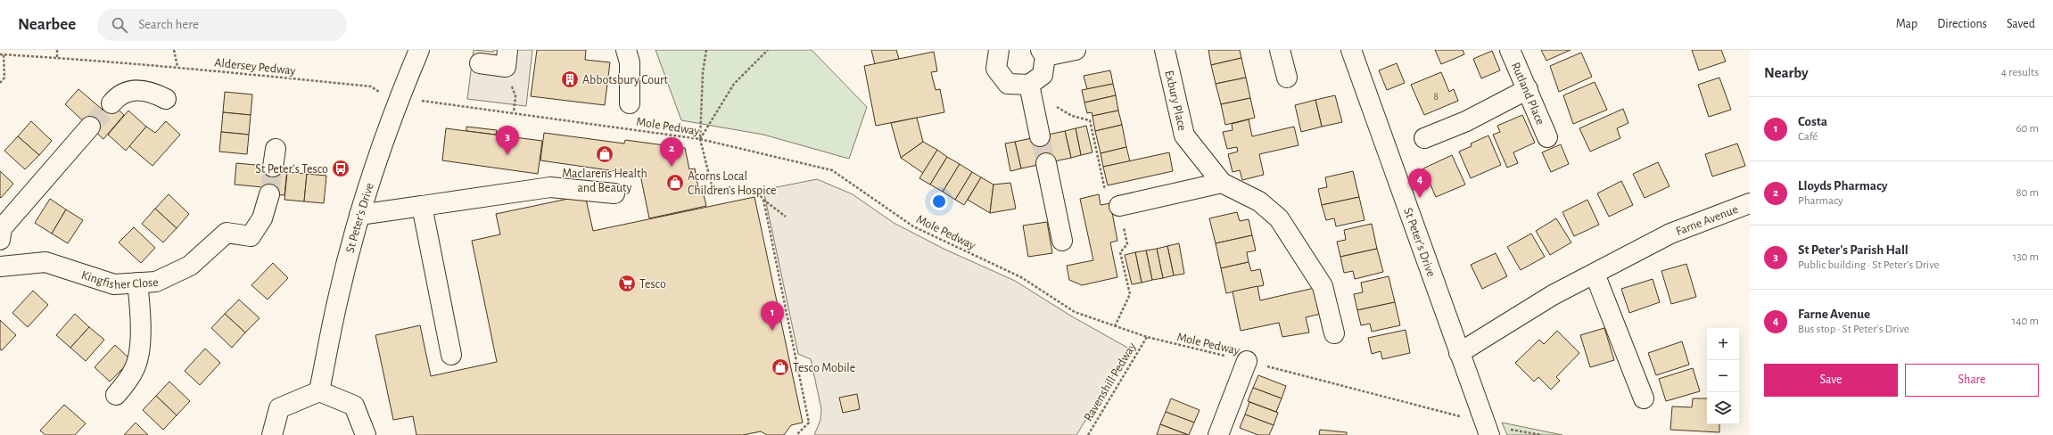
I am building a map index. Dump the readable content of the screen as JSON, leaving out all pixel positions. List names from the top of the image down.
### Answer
{
  "streets": {
    "street": [
      "Rutland Place",
      "Exbury Place",
      "St Peter's Drive",
      "Farne Avenue",
      "Kingfisher Close"
    ],
    "path": ["Aldersey Pedway", "Mole Pedway", "Ravenshill Pedway"]
  },
  "crossings": [
    ["Aldersey Pedway", "Mole Pedway"],
    ["Aldersey Pedway", "St Peter's Drive"],
    ["Mole Pedway", "St Peter's Drive"],
    ["Mole Pedway", "Ravenshill Pedway"],
    ["St Peter's Drive", "Farne Avenue"]
  ],
  "places": {
    "building": ["Abbotsbury Court"],
    "shop": ["Maclarens Health and Beauty", "Acorns Local Children's Hospice", "Tesco Mobile"],
    "bus stop": ["St Peter's Tesco"],
    "supermarket": ["Tesco"]
  },
  "house_numbers": ["8"],
  "page": {
    "header": "Nearbee",
    "search": "Search here",
    "nav": ["Map", "Directions", "Saved"],
    "heading": ["Nearby", "4 results"],
    "list": [
      {
        "mark": "1",
        "name": "Costa",
        "note": "Café",
        "value": "60 m"
      },
      {
        "mark": "2",
        "name": "Lloyds Pharmacy",
        "note": "Pharmacy",
        "value": "80 m"
      },
      {
        "mark": "3",
        "name": "St Peter's Parish Hall",
        "note": "Public building · St Peter's Drive",
        "value": "130 m"
      },
      {
        "mark": "4",
        "name": "Farne Avenue",
        "note": "Bus stop · St Peter's Drive",
        "value": "140 m"
      }
    ],
    "pins": [
      "3",
      "2",
      "4",
      "1"
    ],
    "map_buttons": ["+", "−"],
    "buttons": ["Save", "Share"]
  }
}
